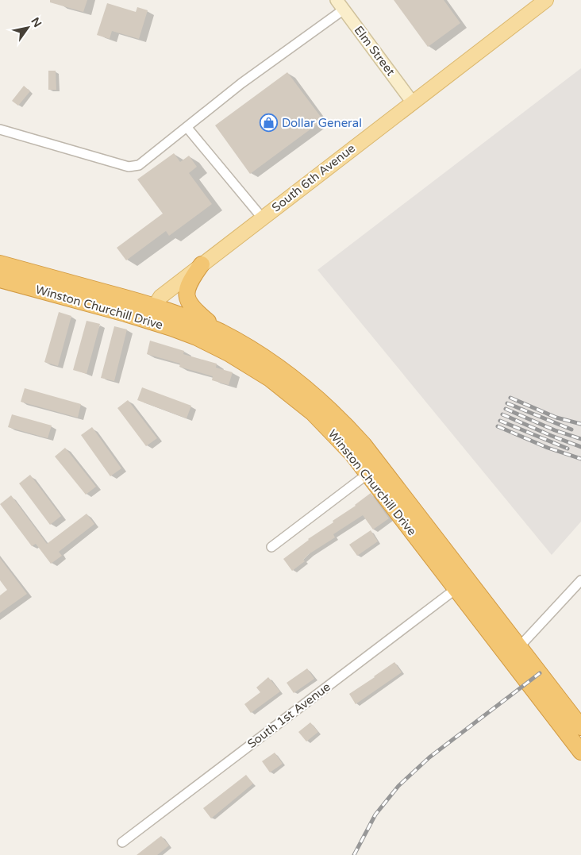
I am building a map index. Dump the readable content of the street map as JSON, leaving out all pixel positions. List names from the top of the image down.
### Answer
{
  "streets": {
    "highway": ["Winston Churchill Drive"],
    "main road": ["South 6th Avenue"],
    "street": ["Elm Street", "South 1st Avenue"]
  },
  "crossings": [
    ["Elm Street", "South 6th Avenue"],
    ["South 6th Avenue", "Winston Churchill Drive"],
    ["Winston Churchill Drive", "South 1st Avenue"]
  ],
  "places": {
    "shop": ["Dollar General"]
  },
  "north": "top right"
}
